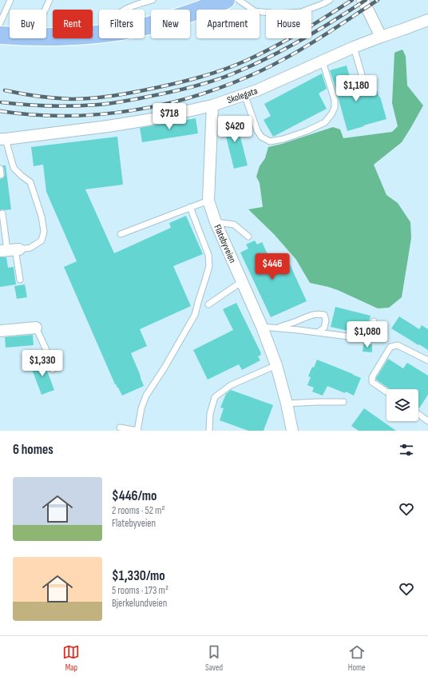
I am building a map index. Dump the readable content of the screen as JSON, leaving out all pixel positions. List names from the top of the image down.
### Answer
{
  "streets": {
    "street": ["Skolegata", "Flatebyveien"]
  },
  "crossings": [
    ["Skolegata", "Flatebyveien"]
  ],
  "page": {
    "chip": [
      "Buy",
      "Rent",
      "Filters",
      "New",
      "Apartment",
      "House"
    ],
    "price": [
      "$1,180",
      "$718",
      "$420",
      "$446",
      "$1,080",
      "$1,330"
    ],
    "heading": "6 homes",
    "list": [
      {
        "name": "$446/mo",
        "note": "2 rooms · 52 m² · Flatebyveien"
      },
      {
        "name": "$1,330/mo",
        "note": "5 rooms · 173 m² · Bjerkelundveien"
      }
    ],
    "tabs": ["Map", "Saved", "Home"]
  }
}
